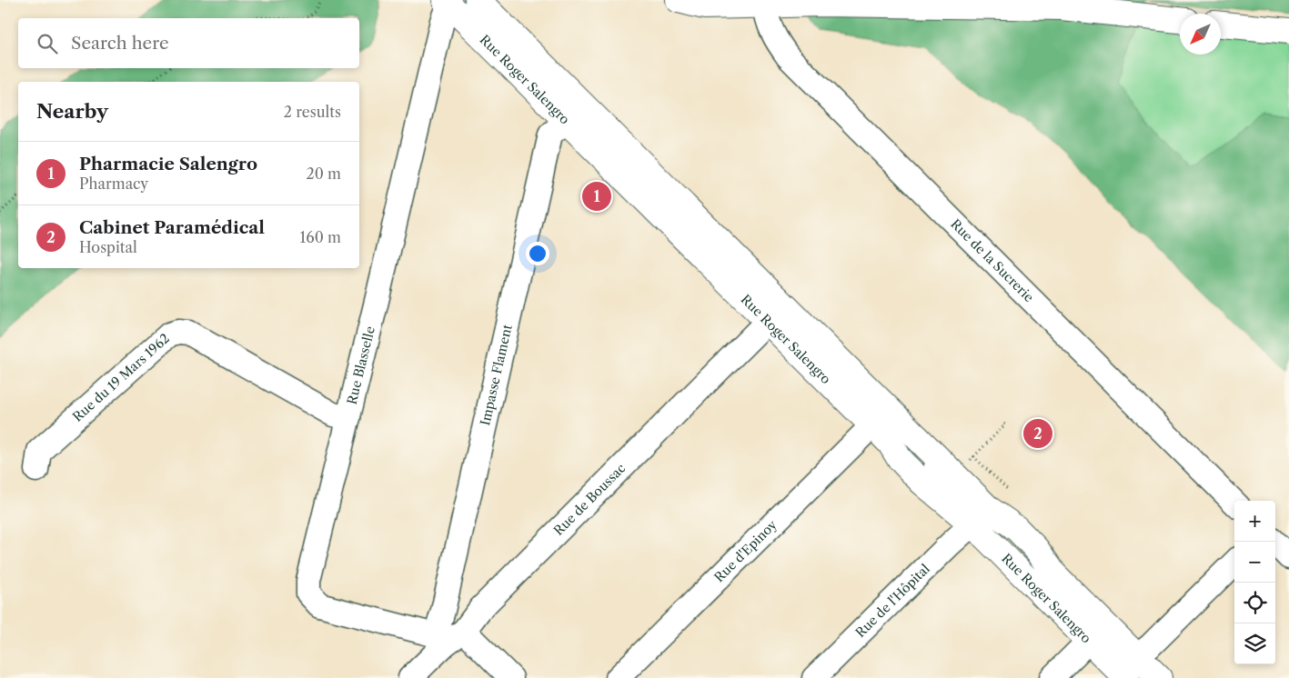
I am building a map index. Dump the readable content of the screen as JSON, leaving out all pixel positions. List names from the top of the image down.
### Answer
{
  "streets": {
    "main road": ["Rue Roger Salengro"],
    "street": [
      "Rue de la Sucrerie",
      "Rue Blasselle",
      "Impasse Flament",
      "Rue du 19 Mars 1962",
      "Rue de Boussac",
      "Rue d'Epinoy",
      "Rue de l'Hôpital"
    ]
  },
  "crossings": [
    ["Rue Roger Salengro", "Rue Blasselle"],
    ["Rue Roger Salengro", "Impasse Flament"],
    ["Rue Roger Salengro", "Rue de Boussac"],
    ["Rue Roger Salengro", "Rue d'Epinoy"],
    ["Rue Roger Salengro", "Rue de l'Hôpital"],
    ["Rue Blasselle", "Impasse Flament"],
    ["Rue Blasselle", "Rue du 19 Mars 1962"],
    ["Rue Blasselle", "Rue de Boussac"],
    ["Impasse Flament", "Rue de Boussac"]
  ],
  "north": "bottom left",
  "page": {
    "search": "Search here",
    "heading": ["Nearby", "2 results"],
    "list": [
      {
        "mark": "1",
        "name": "Pharmacie Salengro",
        "note": "Pharmacy",
        "value": "20 m"
      },
      {
        "mark": "2",
        "name": "Cabinet Paramédical",
        "note": "Hospital",
        "value": "160 m"
      }
    ],
    "pins": ["1", "2"],
    "map_buttons": ["+", "−"]
  }
}
